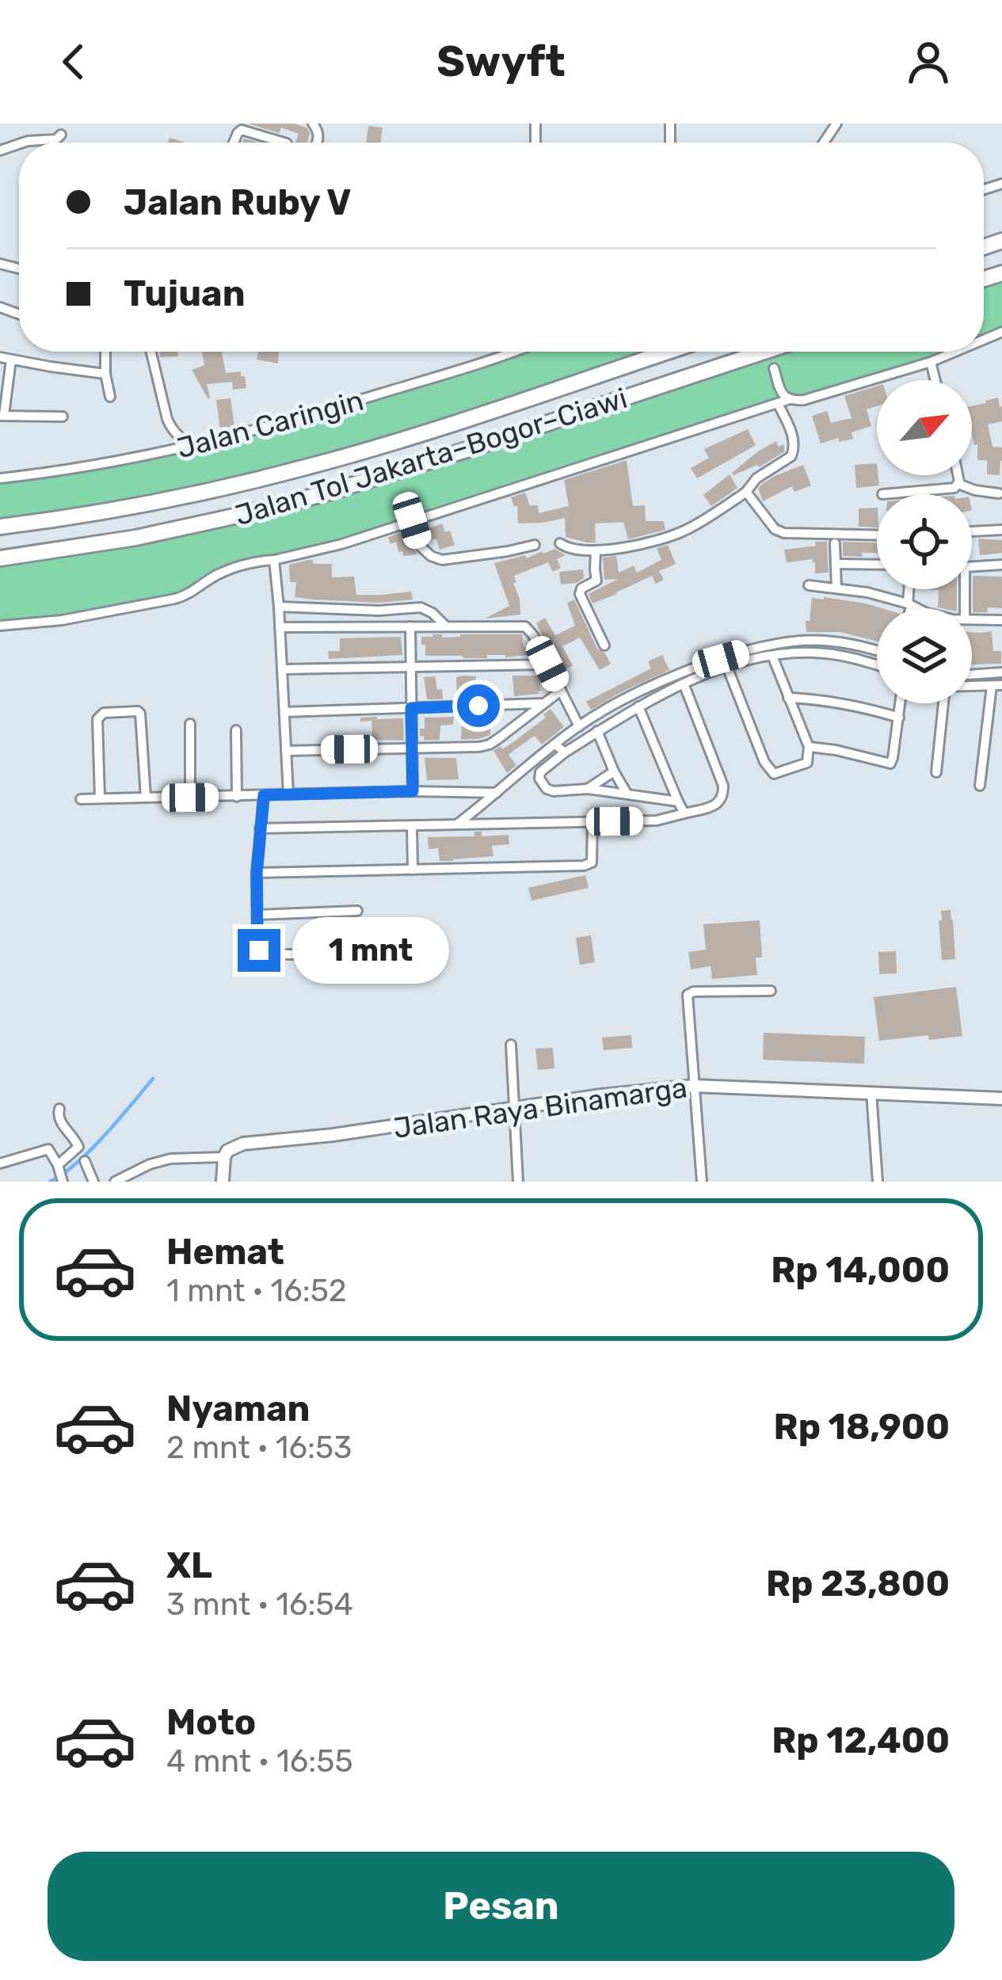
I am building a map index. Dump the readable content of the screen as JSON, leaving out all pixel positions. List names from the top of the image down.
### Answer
{
  "streets": {
    "highway": ["Jalan Tol Jakarta–Bogor–Ciawi"],
    "street": ["Jalan Caringin", "Jalan Raya Binamarga"]
  },
  "north": "top right",
  "page": {
    "header": "Swyft",
    "banner": ["Jalan Ruby V", "Tujuan"],
    "bubble": "1 mnt",
    "list": [
      {
        "name": "Hemat",
        "note": "1 mnt · 16:52",
        "value": "Rp 14,000"
      },
      {
        "name": "Nyaman",
        "note": "2 mnt · 16:53",
        "value": "Rp 18,900"
      },
      {
        "name": "XL",
        "note": "3 mnt · 16:54",
        "value": "Rp 23,800"
      },
      {
        "name": "Moto",
        "note": "4 mnt · 16:55",
        "value": "Rp 12,400"
      }
    ],
    "buttons": "Pesan"
  }
}
